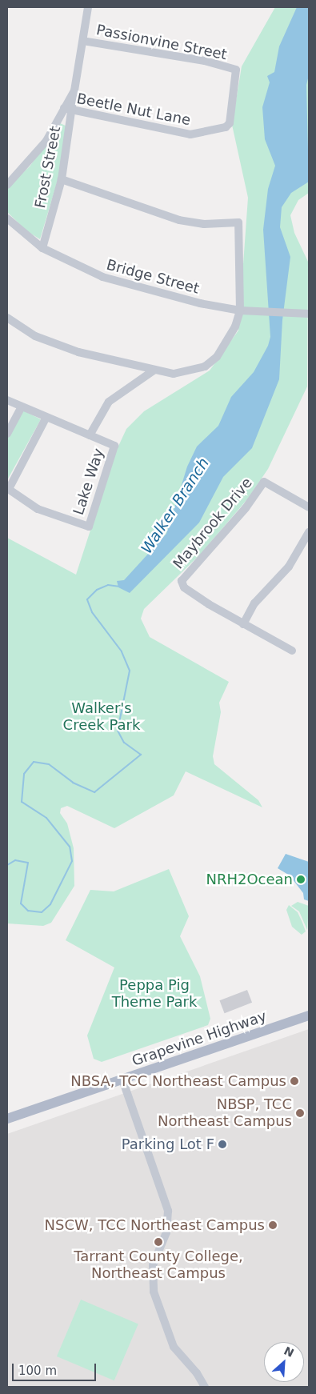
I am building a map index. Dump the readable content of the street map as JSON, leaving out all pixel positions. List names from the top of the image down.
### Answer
{
  "streets": {
    "main road": ["Grapevine Highway"],
    "street": [
      "Passionvine Street",
      "Beetle Nut Lane",
      "Frost Street",
      "Bridge Street",
      "Lake Way",
      "Maybrook Drive"
    ]
  },
  "crossings": [
    ["Passionvine Street", "Beetle Nut Lane"],
    ["Passionvine Street", "Frost Street"],
    ["Beetle Nut Lane", "Frost Street"],
    ["Frost Street", "Bridge Street"]
  ],
  "water": ["Walker Branch"],
  "parks": ["Walker's Creek Park", "Peppa Pig Theme Park"],
  "places": [
    "NRH2Ocean",
    "NBSA, TCC Northeast Campus",
    "NBSP, TCC Northeast Campus",
    "Parking Lot F",
    "NSCW, TCC Northeast Campus",
    "Tarrant County College, Northeast Campus"
  ],
  "scale_bar": "100 m",
  "north": "top right"
}
